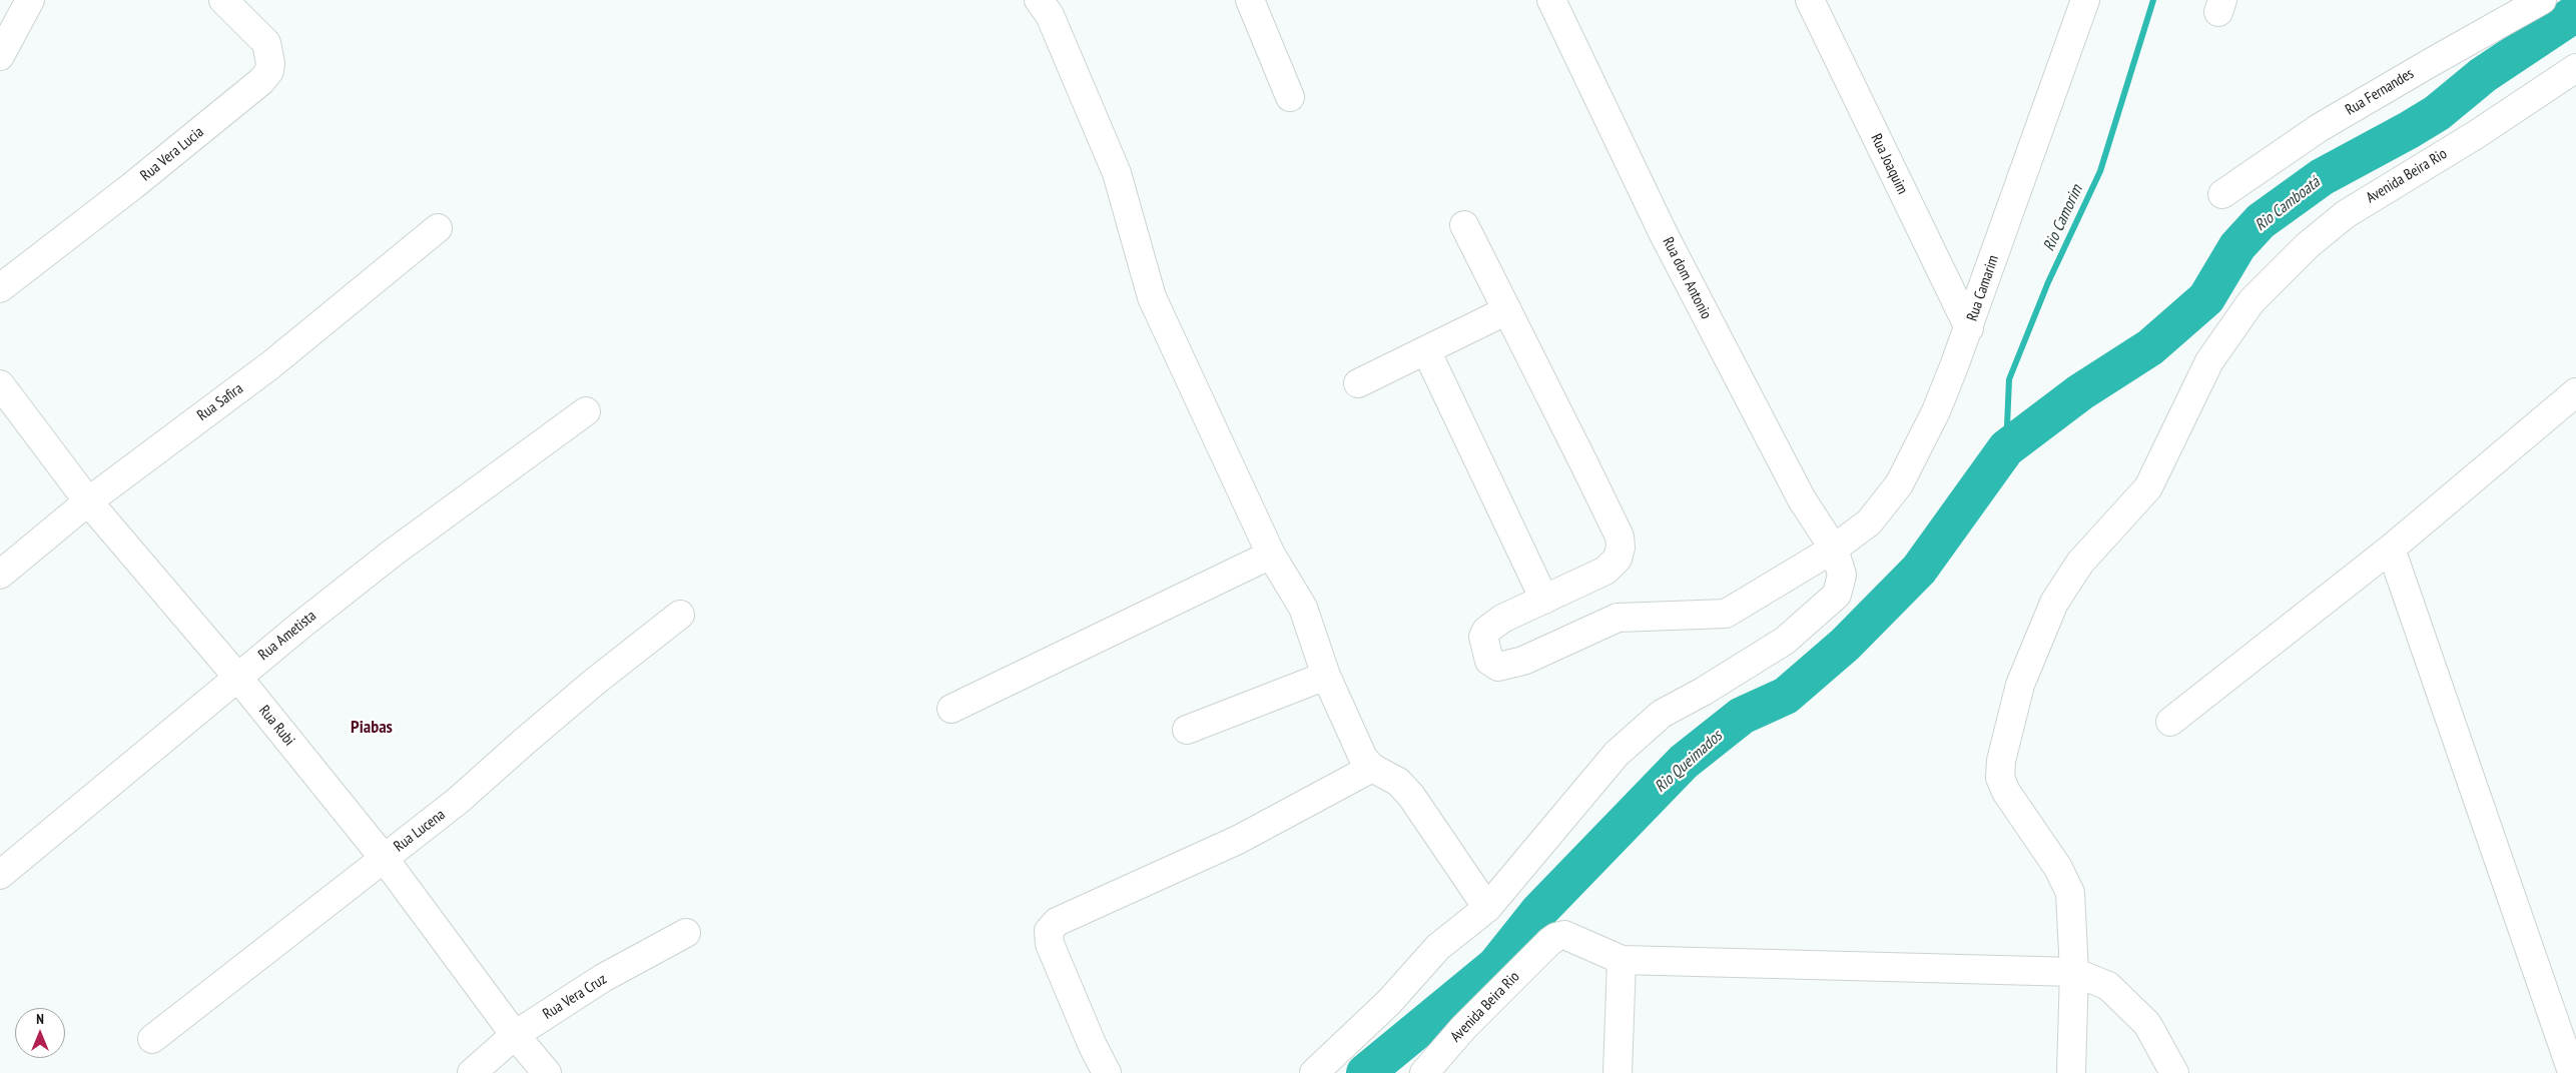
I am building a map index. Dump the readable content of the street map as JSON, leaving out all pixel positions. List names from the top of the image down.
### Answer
{
  "streets": {
    "street": [
      "Rua Fernandes",
      "Rua Vera Lucia",
      "Rua Joaquim",
      "Avenida Beira Rio",
      "Rua dom Antonio",
      "Rua Camarim",
      "Rua Safira",
      "Rua Ametista",
      "Rua Rubi",
      "Rua Lucena",
      "Rua Vera Cruz"
    ]
  },
  "crossings": [
    ["Rua Joaquim", "Rua Camarim"],
    ["Rua dom Antonio", "Rua Camarim"],
    ["Rua Safira", "Rua Rubi"],
    ["Rua Ametista", "Rua Rubi"],
    ["Rua Rubi", "Rua Lucena"],
    ["Rua Rubi", "Rua Vera Cruz"]
  ],
  "districts": ["Piabas"],
  "water": ["Rio Camboatá", "Rio Camorim", "Rio Queimados"],
  "north": "top"
}
